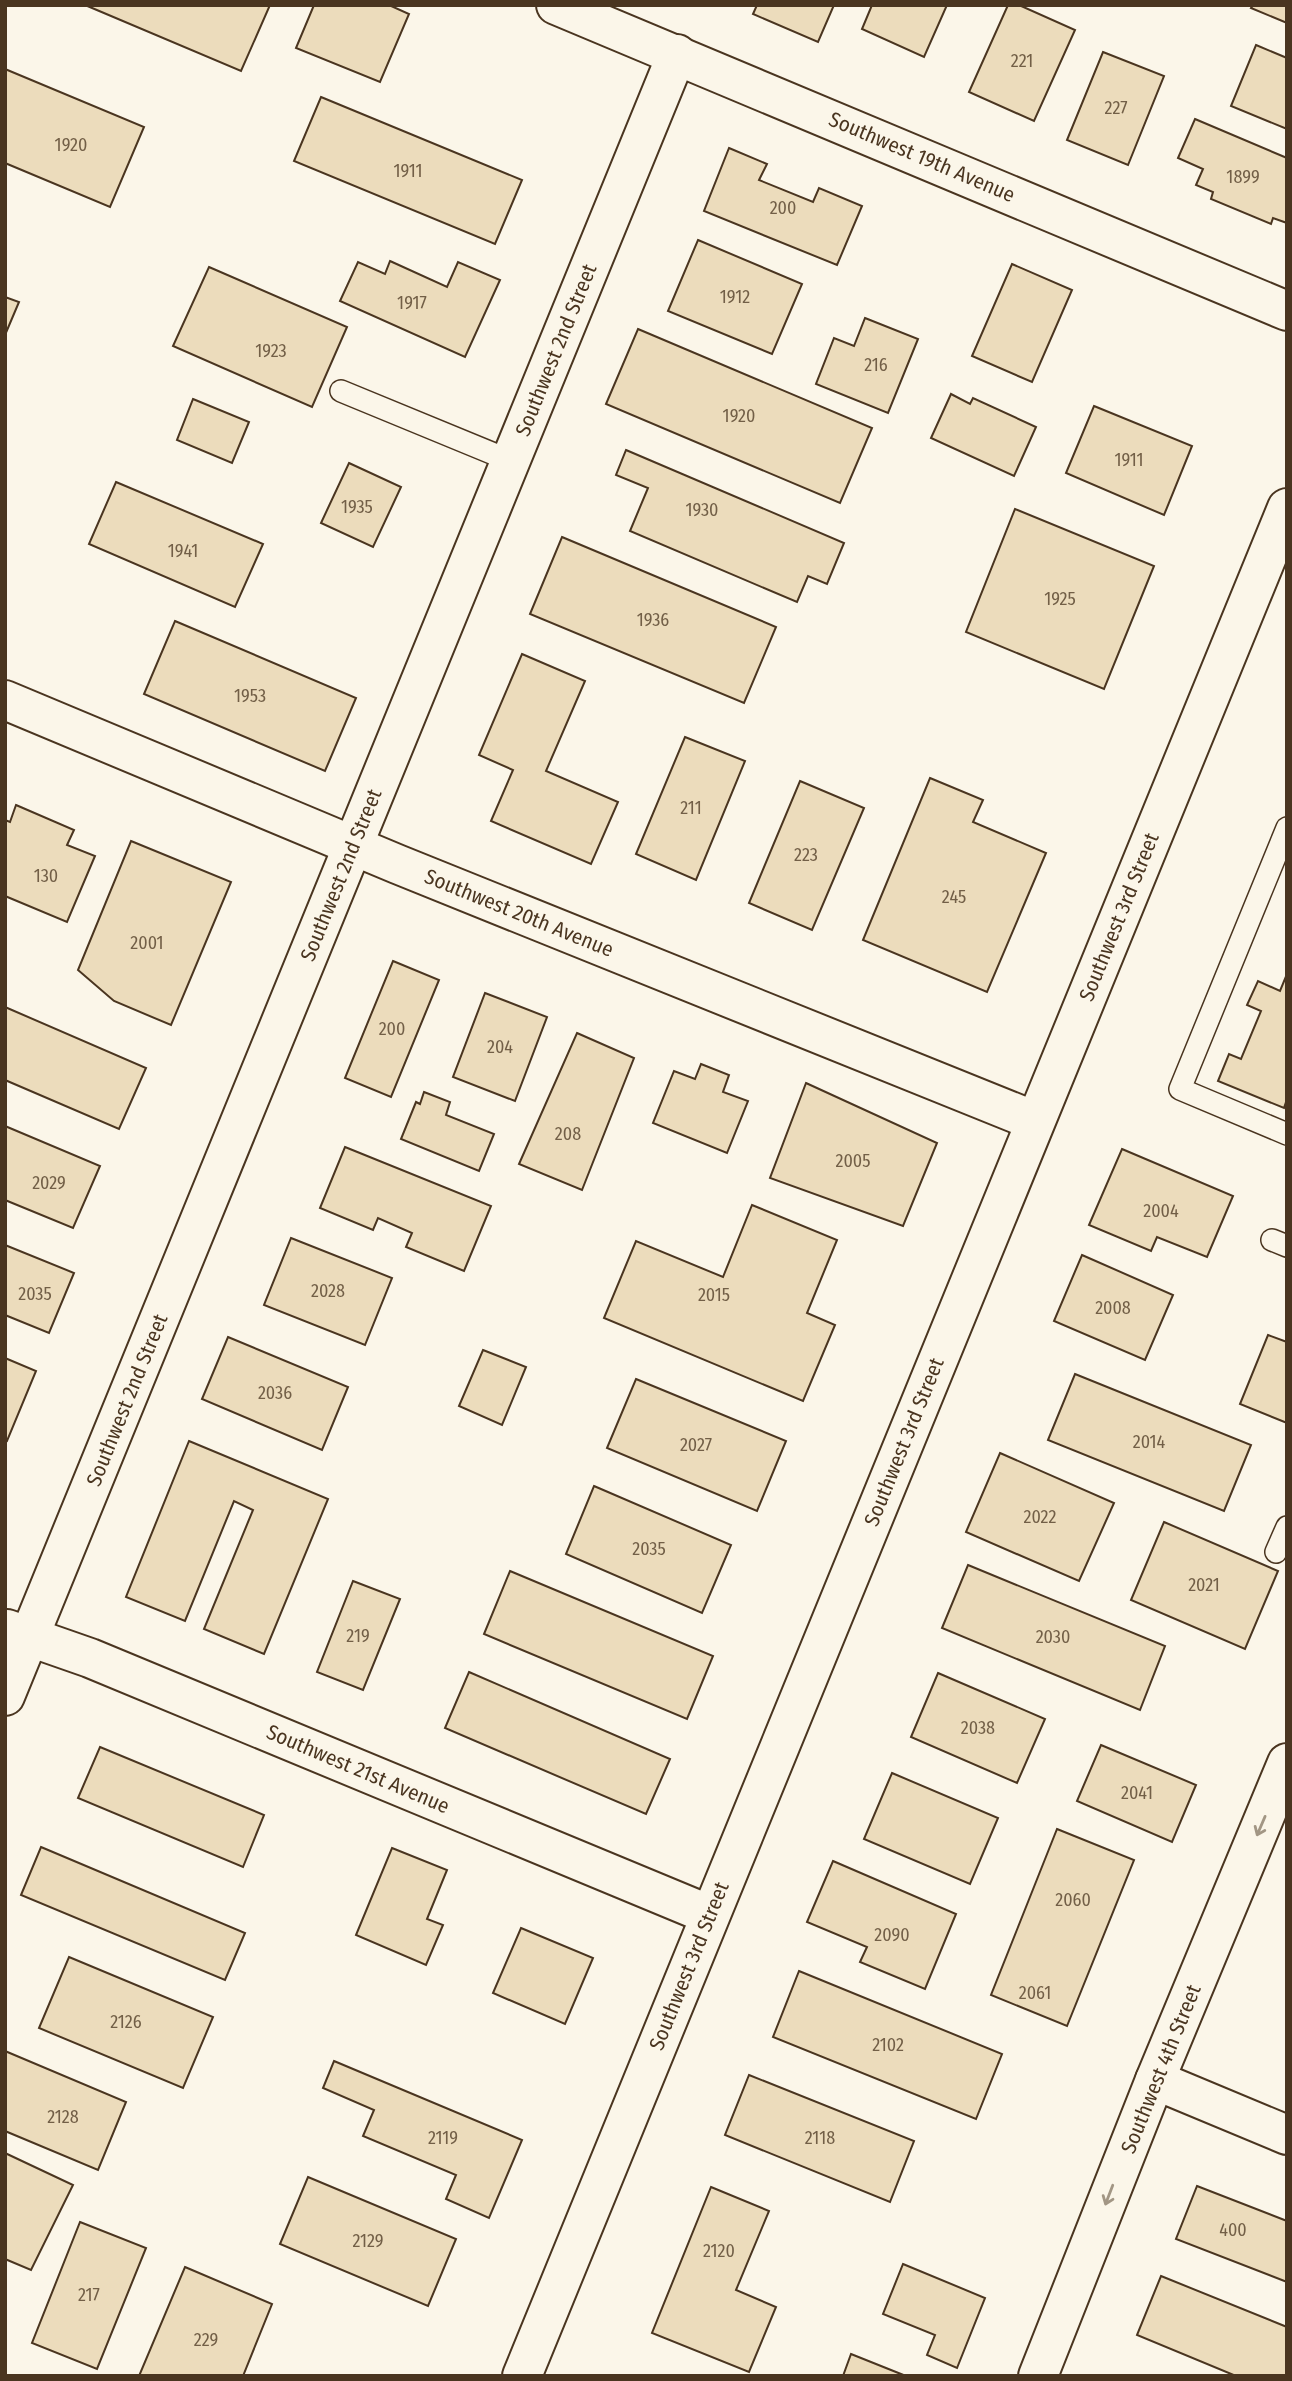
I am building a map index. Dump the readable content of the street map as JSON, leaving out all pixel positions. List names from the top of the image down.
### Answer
{
  "streets": {
    "street": [
      "Southwest 19th Avenue",
      "Southwest 2nd Street",
      "Southwest 20th Avenue",
      "Southwest 3rd Street",
      "Southwest 21st Avenue",
      "Southwest 4th Street"
    ]
  },
  "crossings": [
    ["Southwest 19th Avenue", "Southwest 2nd Street"],
    ["Southwest 2nd Street", "Southwest 20th Avenue"],
    ["Southwest 2nd Street", "Southwest 21st Avenue"],
    ["Southwest 20th Avenue", "Southwest 3rd Street"],
    ["Southwest 3rd Street", "Southwest 21st Avenue"]
  ],
  "one_way": ["Southwest 4th Street"],
  "house_numbers": [
    "221",
    "227",
    "1920",
    "1911",
    "1899",
    "200",
    "1912",
    "1917",
    "1923",
    "216",
    "1920",
    "1911",
    "1935",
    "1930",
    "1941",
    "1925",
    "1936",
    "1953",
    "211",
    "223",
    "130",
    "245",
    "2001",
    "200",
    "204",
    "208",
    "2005",
    "2029",
    "2004",
    "2028",
    "2035",
    "2015",
    "2008",
    "2036",
    "2014",
    "2027",
    "2022",
    "2035",
    "2021",
    "219",
    "2030",
    "2038",
    "2041",
    "2060",
    "2090",
    "2061",
    "2126",
    "2102",
    "2128",
    "2119",
    "2118",
    "400",
    "2129",
    "2120",
    "217",
    "229"
  ]
}
